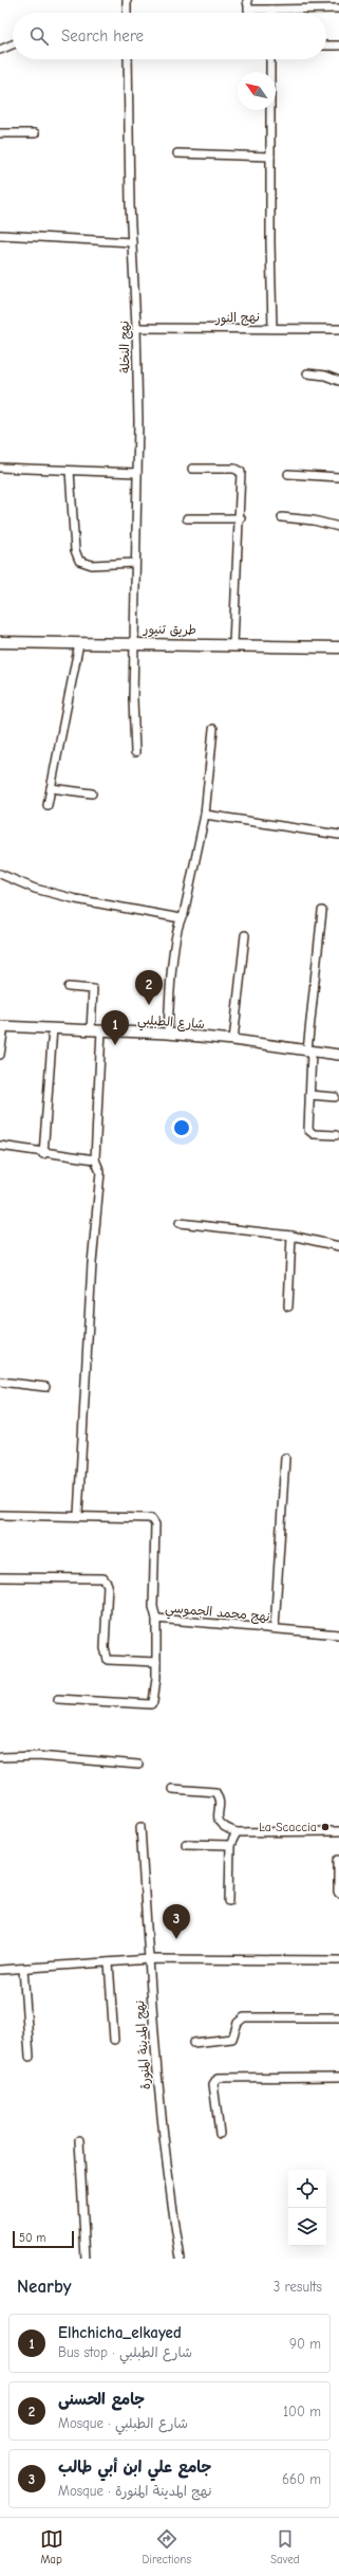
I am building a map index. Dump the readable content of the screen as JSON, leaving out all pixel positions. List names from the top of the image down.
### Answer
{
  "streets": {
    "main road": ["طريق تنيور"],
    "street": [
      "نهج النور",
      "نهج النخلة",
      "شارع الطبلبي",
      "نهج محمد الجموسي",
      "نهج المدينة المنورة"
    ]
  },
  "crossings": [
    ["نهج النور", "نهج النخلة"],
    ["نهج النخلة", "طريق تنيور"]
  ],
  "places": ["La Scaccia"],
  "scale_bar": "50 m",
  "north": "top left",
  "page": {
    "search": "Search here",
    "pins": ["2", "1", "3"],
    "scale": "50 m",
    "heading": ["Nearby", "3 results"],
    "list": [
      {
        "mark": "1",
        "name": "Elhchicha_elkayed",
        "note": "Bus stop · شارع الطبلبي",
        "value": "90 m"
      },
      {
        "mark": "2",
        "name": "جامع الحسنى",
        "note": "Mosque · شارع الطبلبي",
        "value": "100 m"
      },
      {
        "mark": "3",
        "name": "جامع علي ابن أبي طالب",
        "note": "Mosque · نهج المدينة المنورة",
        "value": "660 m"
      }
    ],
    "nav": ["Map", "Directions", "Saved"]
  }
}
